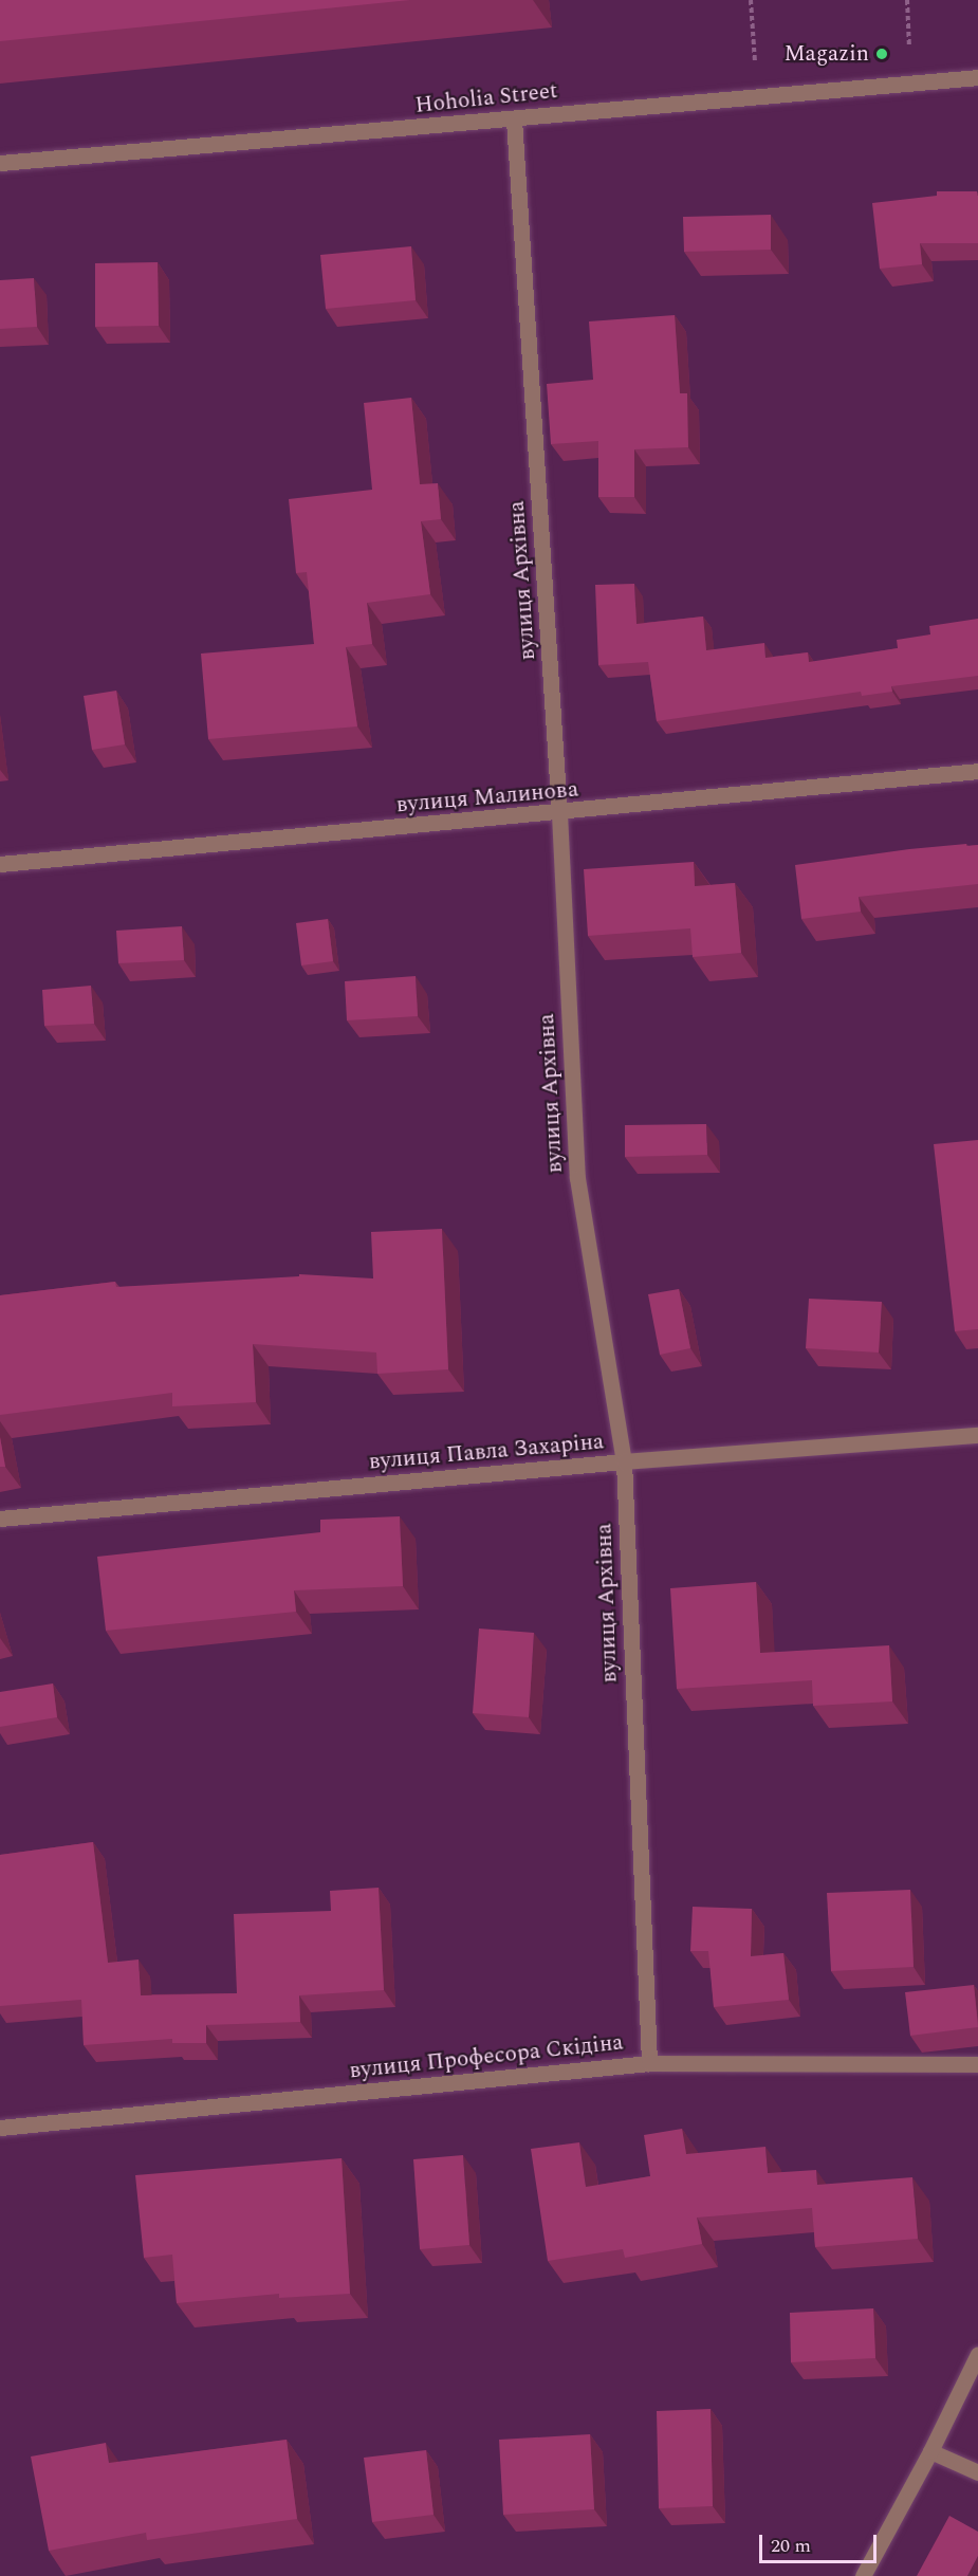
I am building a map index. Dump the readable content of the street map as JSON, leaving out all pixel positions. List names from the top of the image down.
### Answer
{
  "streets": {
    "street": [
      "Hoholia Street",
      "вулиця Архівна",
      "вулиця Малинова",
      "вулиця Павла Захаріна",
      "вулиця Професора Скідіна"
    ]
  },
  "crossings": [
    ["Hoholia Street", "вулиця Архівна"],
    ["вулиця Архівна", "вулиця Малинова"],
    ["вулиця Архівна", "вулиця Павла Захаріна"],
    ["вулиця Архівна", "вулиця Професора Скідіна"]
  ],
  "places": ["Magazin"],
  "scale_bar": "20 m"
}
